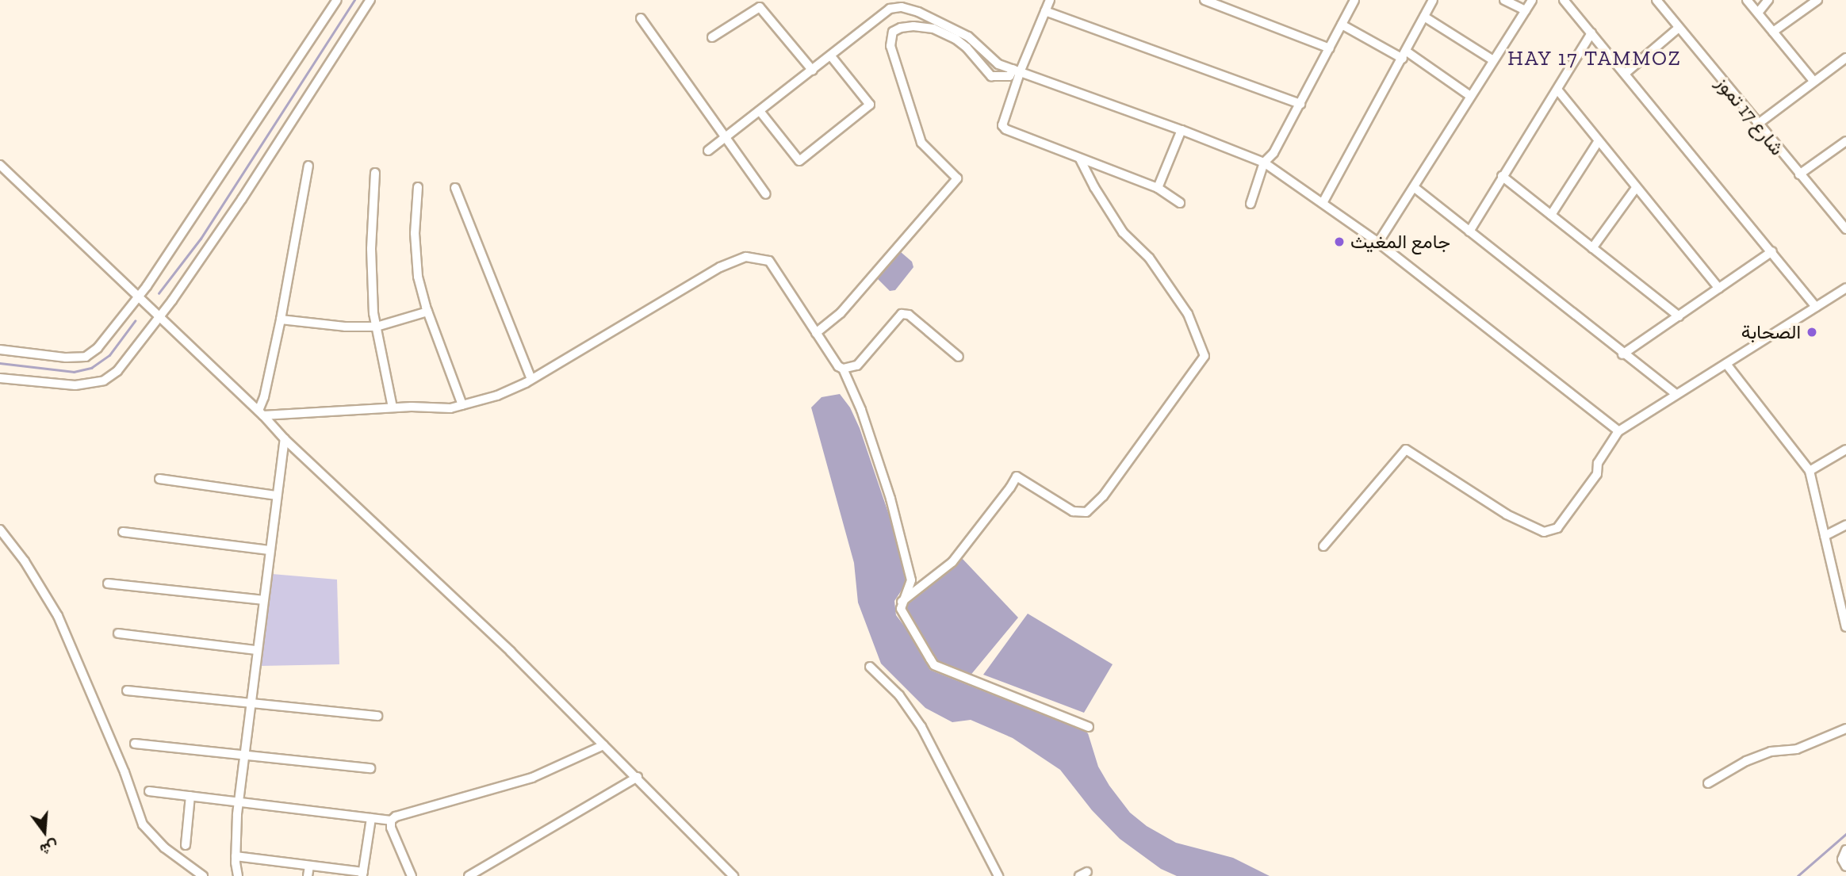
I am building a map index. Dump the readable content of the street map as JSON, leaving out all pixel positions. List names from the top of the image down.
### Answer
{
  "streets": {
    "street": ["شارع 17 تموز"]
  },
  "districts": ["HAY 17 TAMMOZ"],
  "places": ["جامع المغيث", "الصحابة"],
  "north": "bottom"
}
